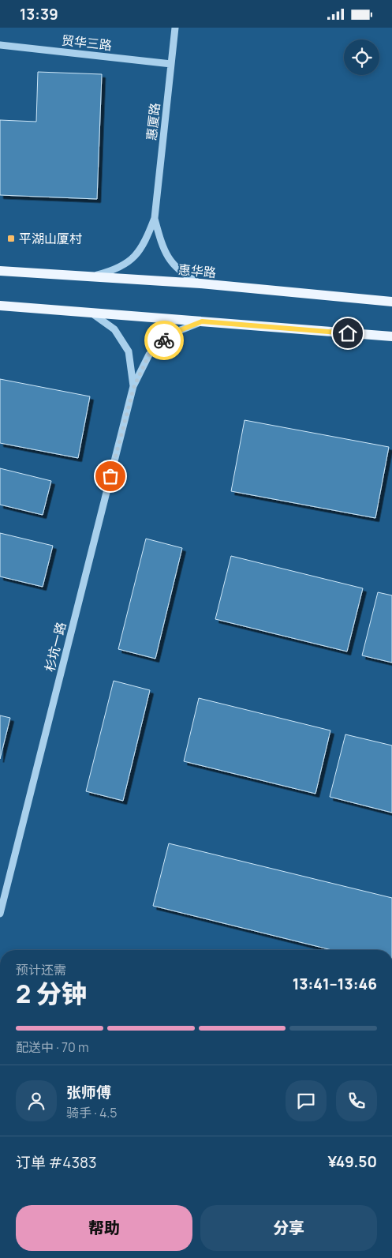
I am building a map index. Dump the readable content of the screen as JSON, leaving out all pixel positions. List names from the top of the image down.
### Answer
{
  "streets": {
    "main road": ["惠华路"],
    "street": ["贸华三路", "惠厦路", "杉坑一路"]
  },
  "crossings": [
    ["贸华三路", "惠厦路"]
  ],
  "places": {
    "transit": ["平湖山厦村"]
  },
  "page": {
    "status": "13:39",
    "heading": ["2 分钟", "预计还需", "13:41–13:46"],
    "panel": [
      "张师傅",
      "骑手 · 4.5",
      "订单 #4383",
      "¥49.50"
    ],
    "bar": "配送中 · 70 m",
    "buttons": ["帮助", "分享"]
  }
}
